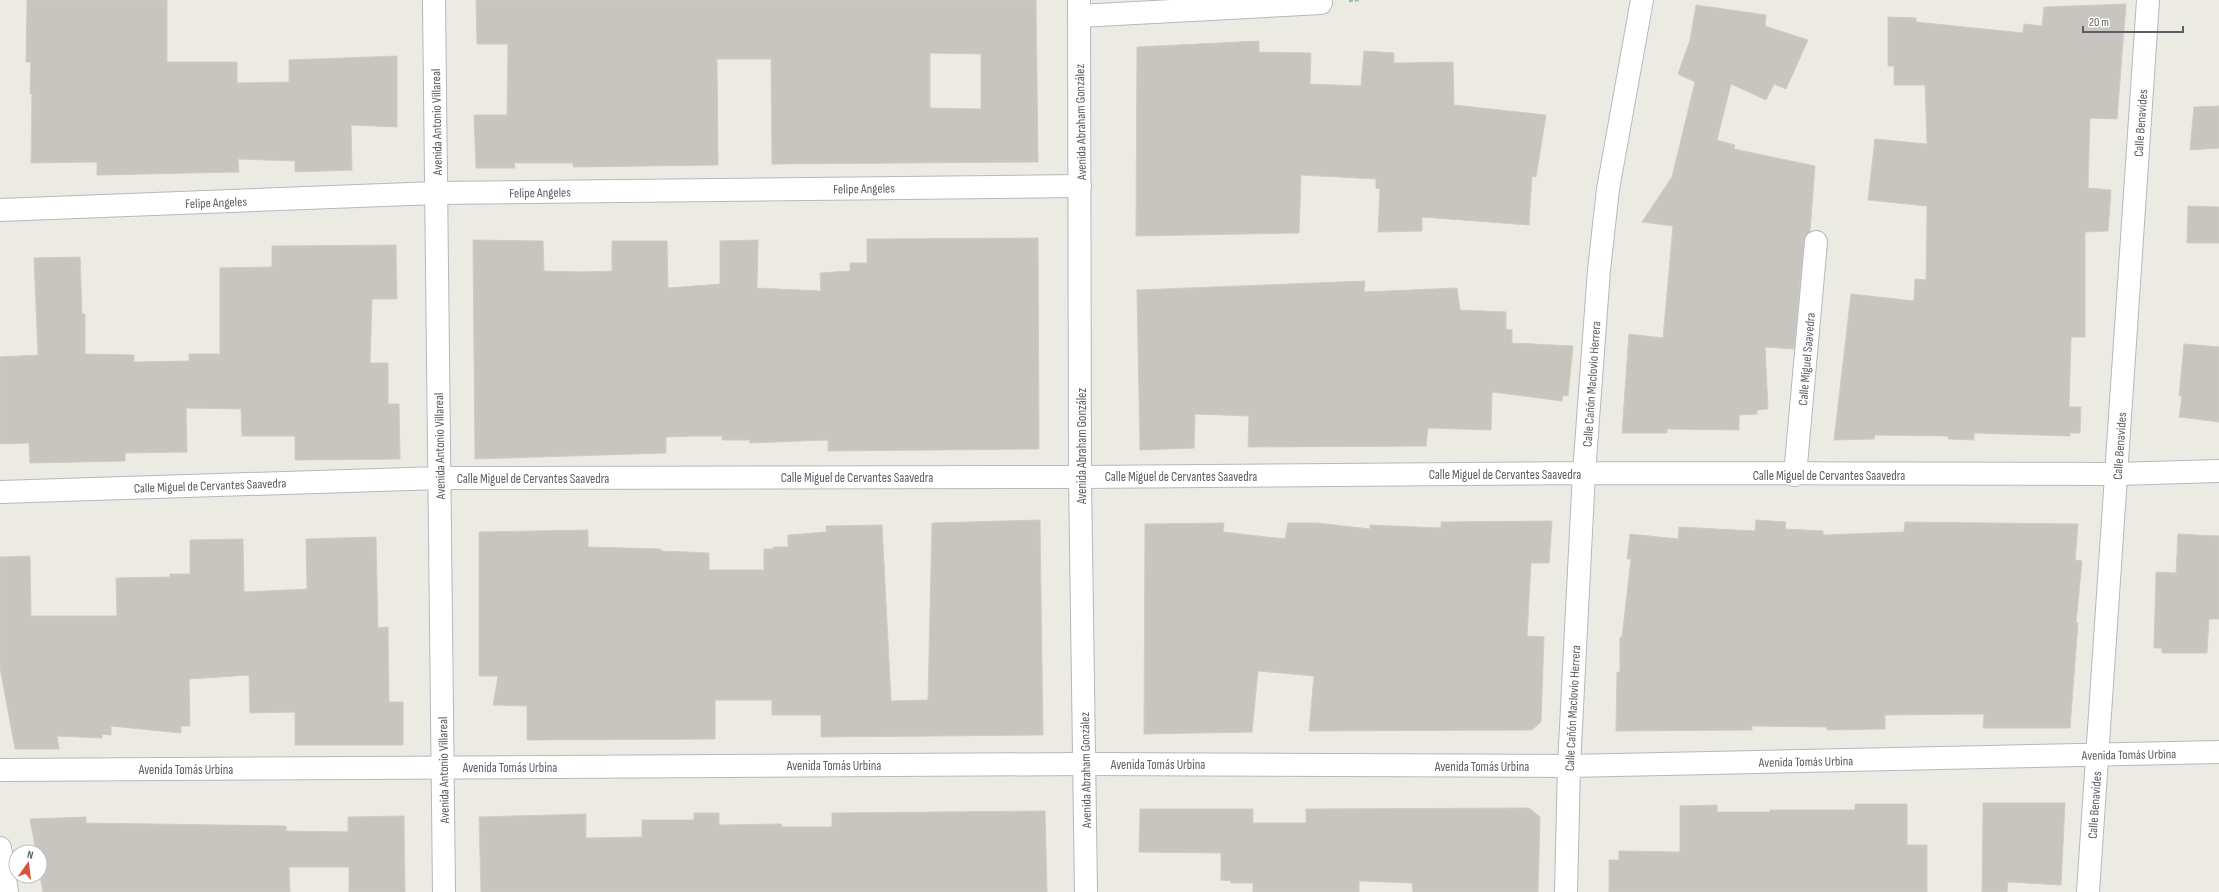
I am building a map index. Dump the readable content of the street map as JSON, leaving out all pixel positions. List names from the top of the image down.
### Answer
{
  "streets": {
    "street": [
      "Avenida Antonio Villareal",
      "Avenida Abraham González",
      "Calle Benavides",
      "Felipe Angeles",
      "Calle Miguel Saavedra",
      "Calle Cañón Maclovio Herrera",
      "Calle Miguel de Cervantes Saavedra",
      "Avenida Tomás Urbina"
    ]
  },
  "crossings": [
    ["Avenida Antonio Villareal", "Felipe Angeles"],
    ["Avenida Antonio Villareal", "Calle Miguel de Cervantes Saavedra"],
    ["Avenida Antonio Villareal", "Avenida Tomás Urbina"],
    ["Avenida Abraham González", "Felipe Angeles"],
    ["Avenida Abraham González", "Calle Miguel de Cervantes Saavedra"],
    ["Avenida Abraham González", "Avenida Tomás Urbina"],
    ["Calle Benavides", "Calle Miguel de Cervantes Saavedra"],
    ["Calle Benavides", "Avenida Tomás Urbina"],
    ["Calle Miguel Saavedra", "Calle Miguel de Cervantes Saavedra"],
    ["Calle Cañón Maclovio Herrera", "Calle Miguel de Cervantes Saavedra"],
    ["Calle Cañón Maclovio Herrera", "Avenida Tomás Urbina"]
  ],
  "scale_bar": "20 m",
  "north": "top"
}
